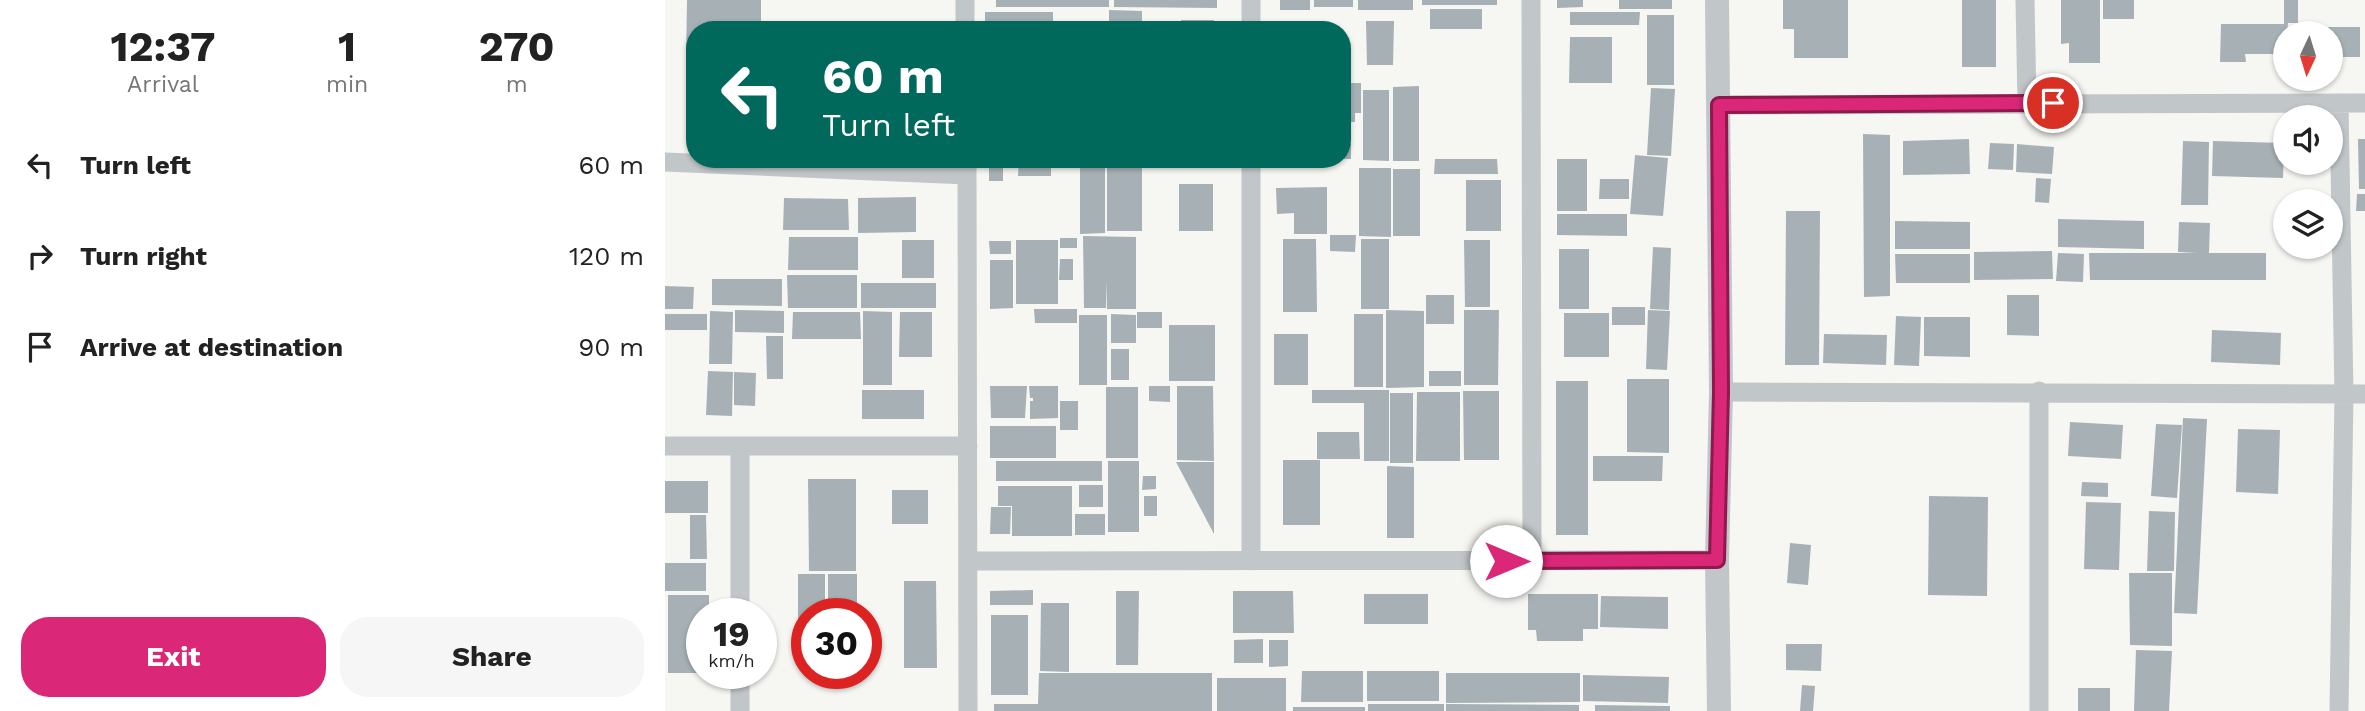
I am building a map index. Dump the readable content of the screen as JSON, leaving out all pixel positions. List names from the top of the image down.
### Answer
{
  "north": "bottom",
  "page": {
    "eta": [
      "12:37",
      "Arrival",
      "1",
      "min",
      "270",
      "m"
    ],
    "turn": ["60 m", "Turn left"],
    "list": [
      {
        "name": "Turn left",
        "value": "60 m"
      },
      {
        "name": "Turn right",
        "value": "120 m"
      },
      {
        "name": "Arrive at destination",
        "value": "90 m"
      }
    ],
    "speed": "19 km/h",
    "limit": "30",
    "buttons": ["Exit", "Share"]
  }
}
